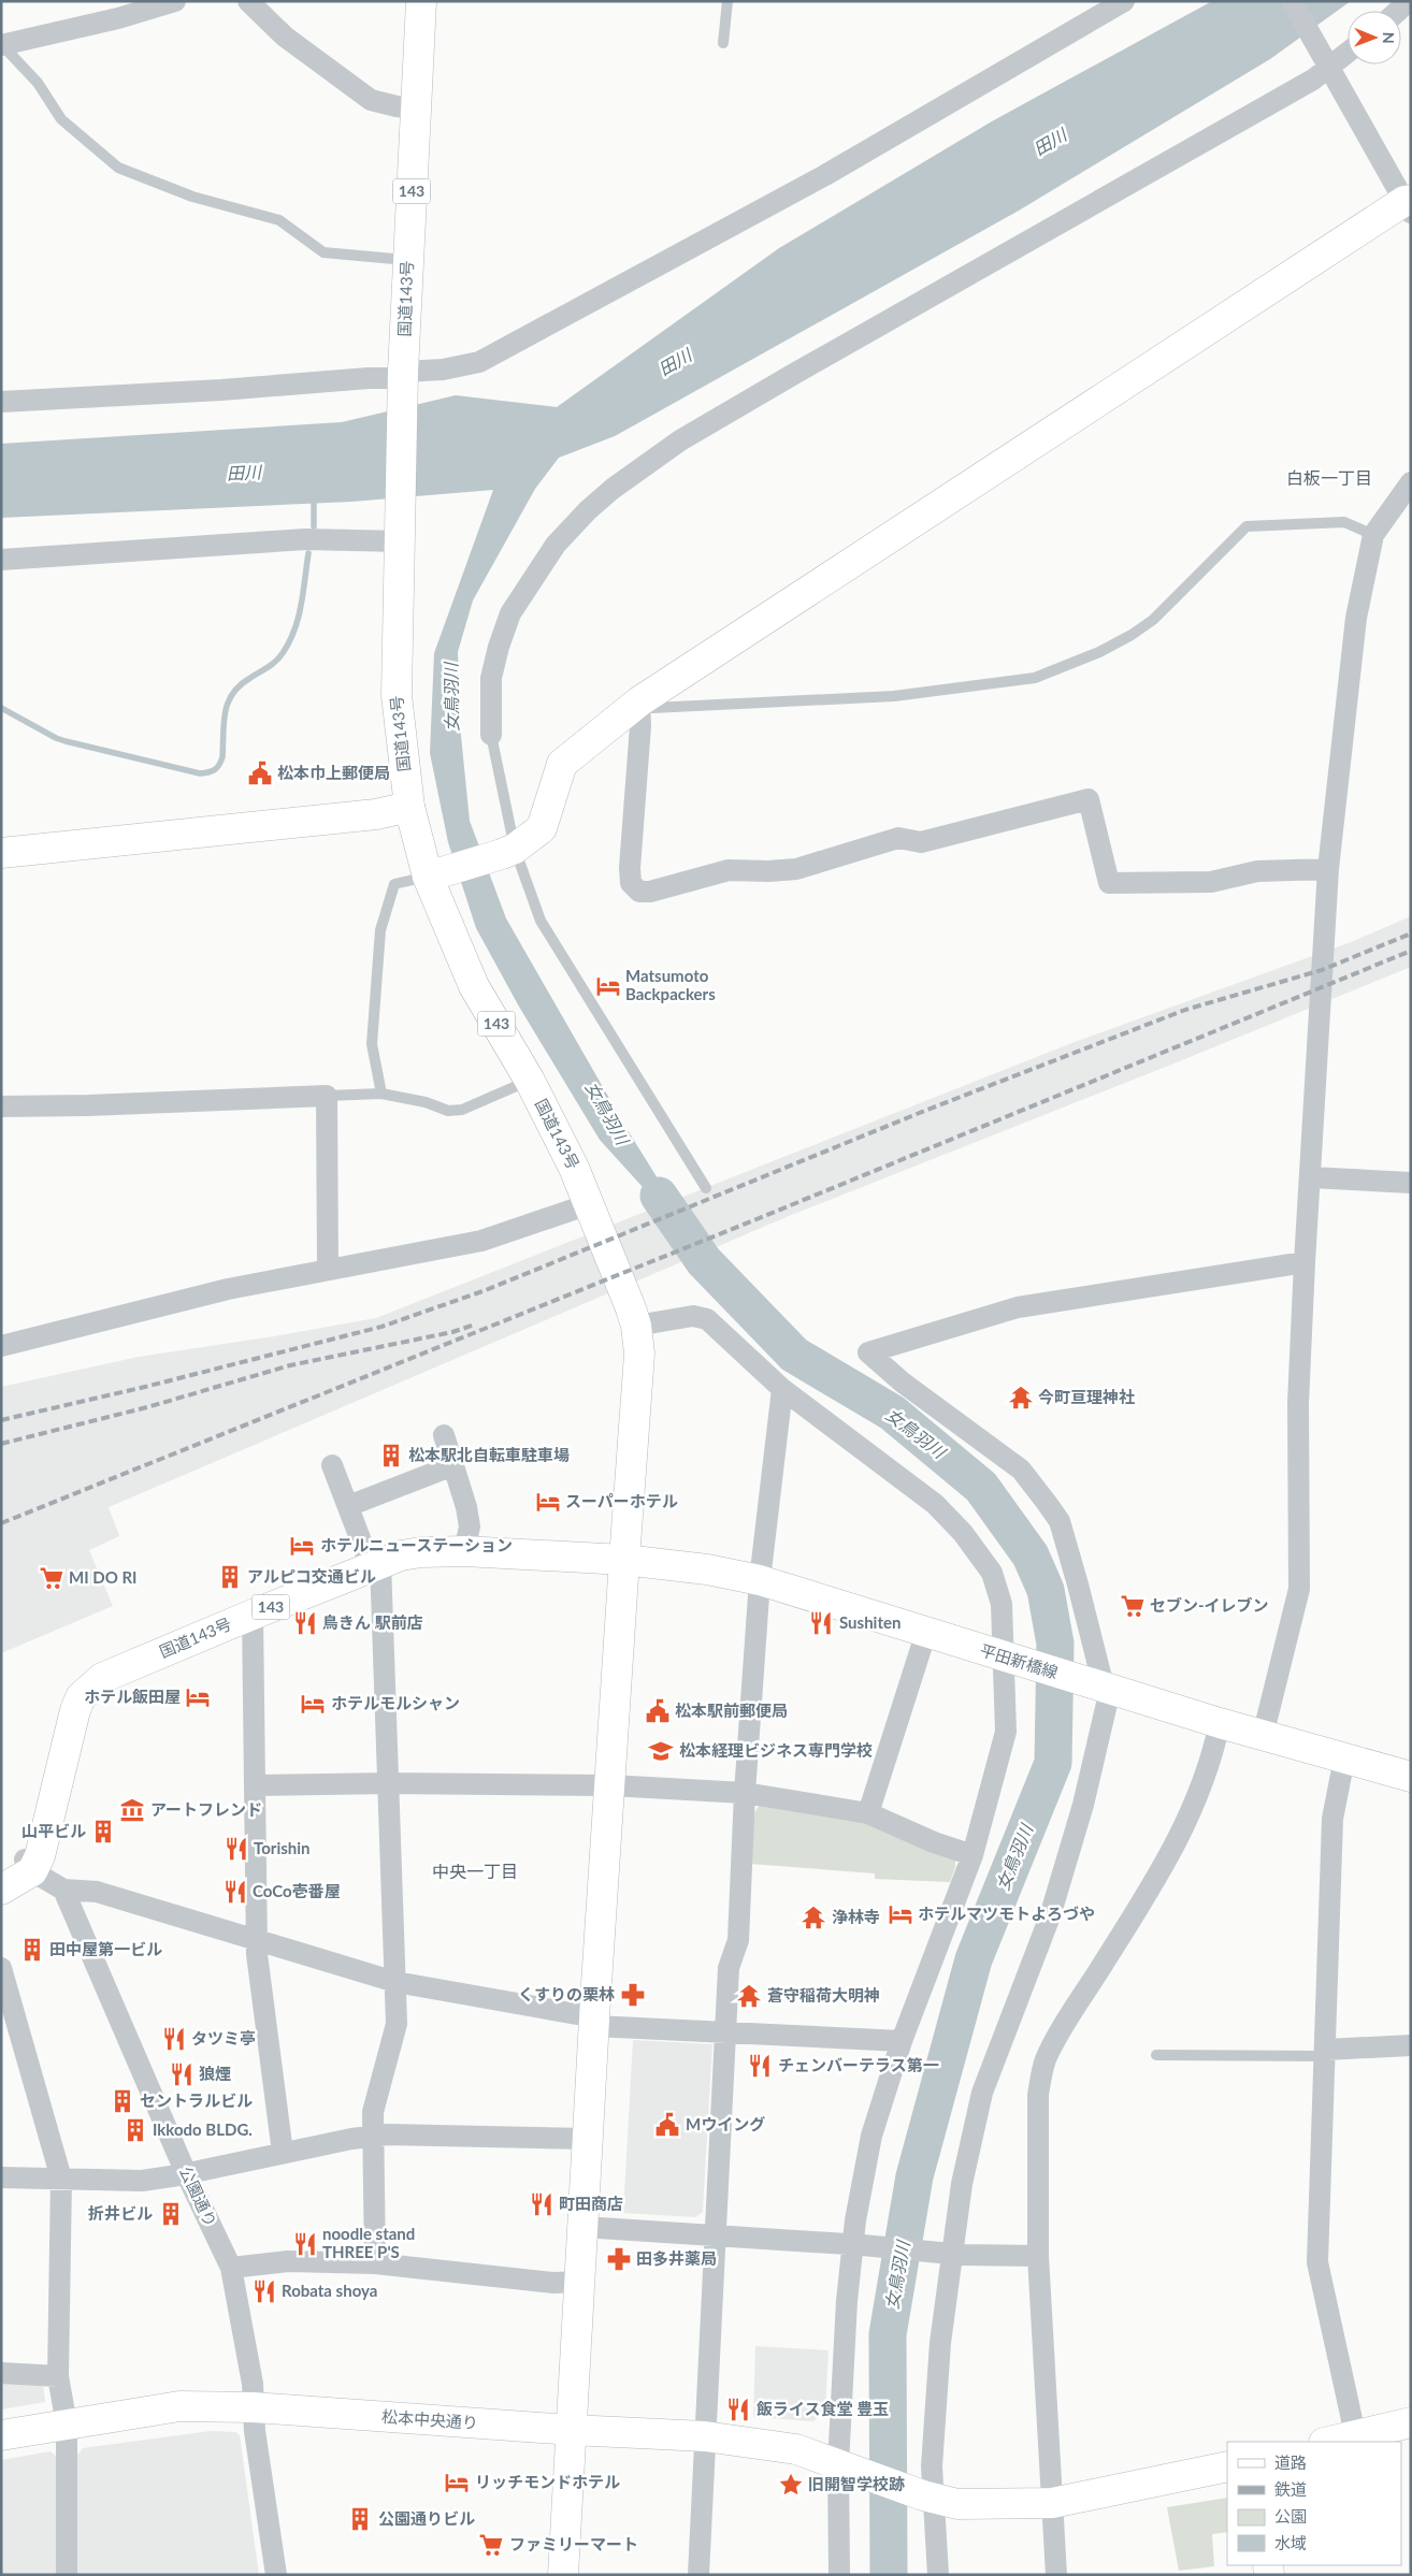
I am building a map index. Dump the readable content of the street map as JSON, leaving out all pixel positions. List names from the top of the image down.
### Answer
{
  "streets": {
    "main road": [
      "143",
      "国道143号",
      "平田新橋線",
      "松本中央通り"
    ],
    "street": ["公園通り"]
  },
  "crossings": [
    ["国道143号", "平田新橋線"],
    ["公園通り", "松本中央通り"]
  ],
  "districts": ["白板一丁目", "中央一丁目"],
  "water": ["田川", "女鳥羽川"],
  "places": {
    "public building": ["松本巾上郵便局", "松本駅前郵便局", "Mウイング"],
    "hotel": [
      "Matsumoto Backpackers",
      "スーパーホテル",
      "ホテルニューステーション",
      "ホテル飯田屋",
      "ホテルモルシャン",
      "ホテルマツモトよろづや",
      "リッチモンドホテル"
    ],
    "temple": ["今町亘理神社", "浄林寺", "蒼守稲荷大明神"],
    "building": [
      "松本駅北自転車駐車場",
      "アルピコ交通ビル",
      "山平ビル",
      "田中屋第一ビル",
      "セントラルビル",
      "Ikkodo BLDG.",
      "折井ビル",
      "公園通りビル"
    ],
    "supermarket": ["MI DO RI", "セブン-イレブン", "ファミリーマート"],
    "restaurant": [
      "鳥きん 駅前店",
      "Sushiten",
      "Torishin",
      "CoCo壱番屋",
      "タツミ亭",
      "チェンバーテラス第一",
      "狼煙",
      "町田商店",
      "noodle stand THREE P'S",
      "Robata shoya",
      "飯ライス食堂 豊玉"
    ],
    "school or university": ["松本経理ビジネス専門学校"],
    "museum": ["アートフレンド"],
    "pharmacy": ["くすりの栗林", "田多井薬局"],
    "place": ["旧開智学校跡"]
  },
  "legend": [
    "道路",
    "鉄道",
    "公園",
    "水域"
  ],
  "north": "right"
}
